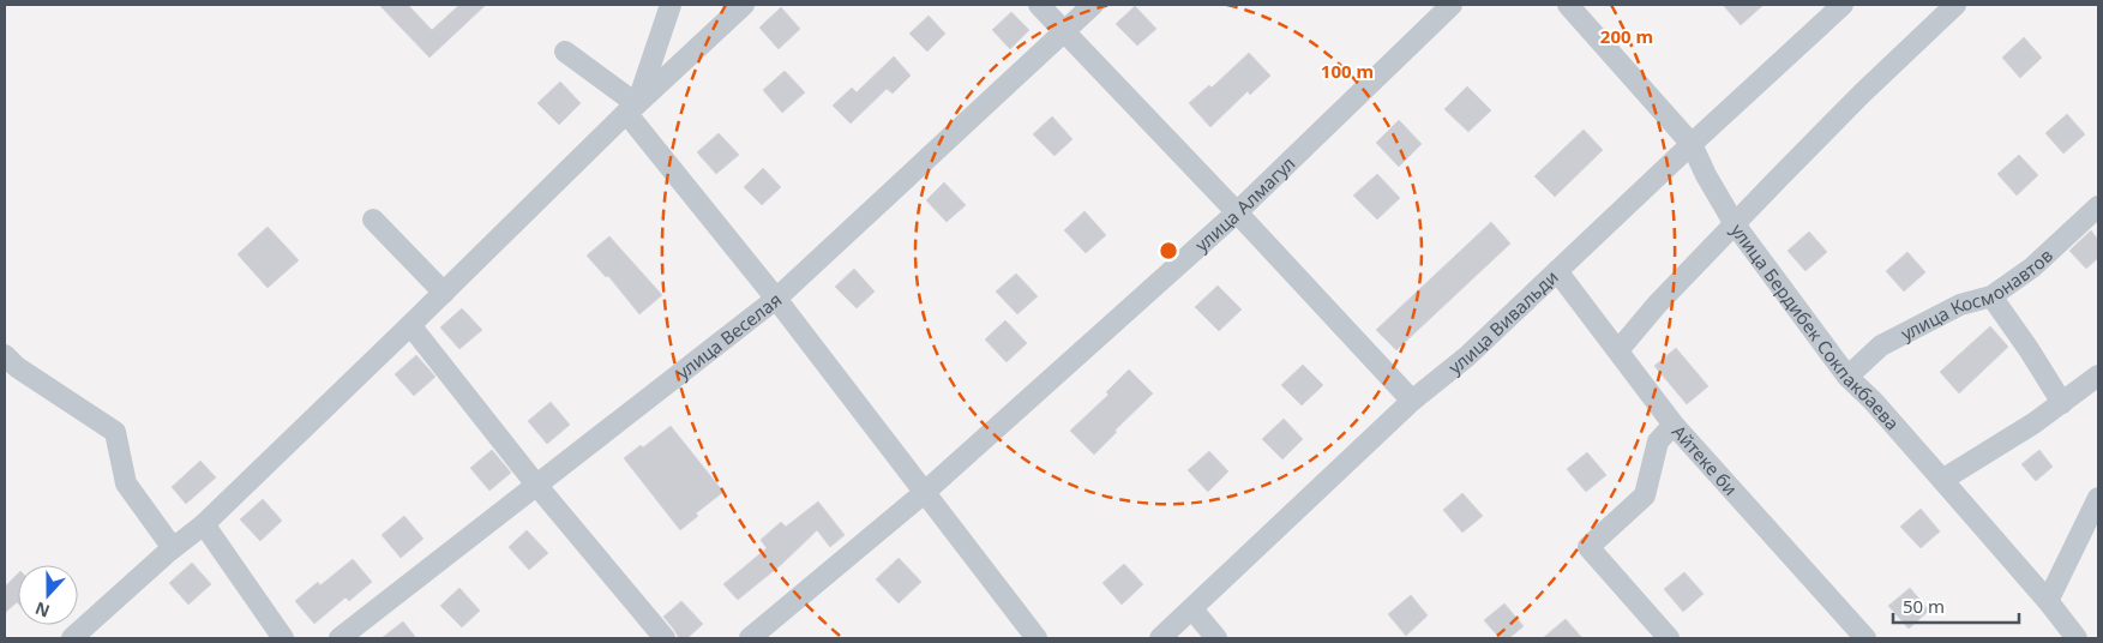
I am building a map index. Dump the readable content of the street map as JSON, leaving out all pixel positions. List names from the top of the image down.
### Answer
{
  "streets": {
    "street": [
      "улица Алмагул",
      "улица Космонавтов",
      "улица Вивальди",
      "улица Бердибек Сокпакбаева",
      "улица Веселая",
      "Айтеке би"
    ]
  },
  "crossings": [
    ["улица Космонавтов", "улица Бердибек Сокпакбаева"],
    ["улица Вивальди", "улица Бердибек Сокпакбаева"],
    ["улица Вивальди", "Айтеке би"]
  ],
  "scale_bar": "50 m",
  "north": "bottom",
  "rings": ["200 m", "100 m"]
}
